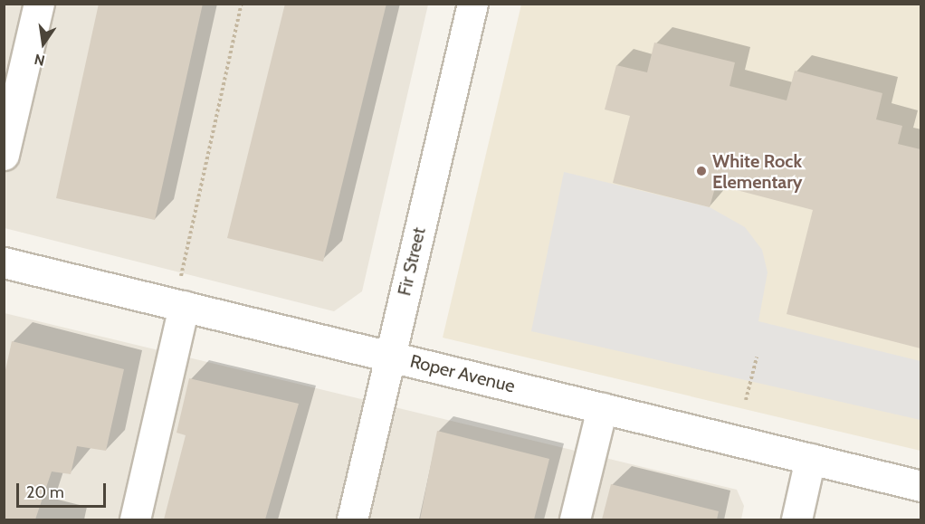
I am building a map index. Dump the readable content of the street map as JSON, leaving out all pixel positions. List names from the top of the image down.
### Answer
{
  "streets": {
    "street": ["Fir Street", "Roper Avenue"]
  },
  "crossings": [
    ["Fir Street", "Roper Avenue"]
  ],
  "places": ["White Rock Elementary"],
  "scale_bar": "20 m",
  "north": "bottom"
}
